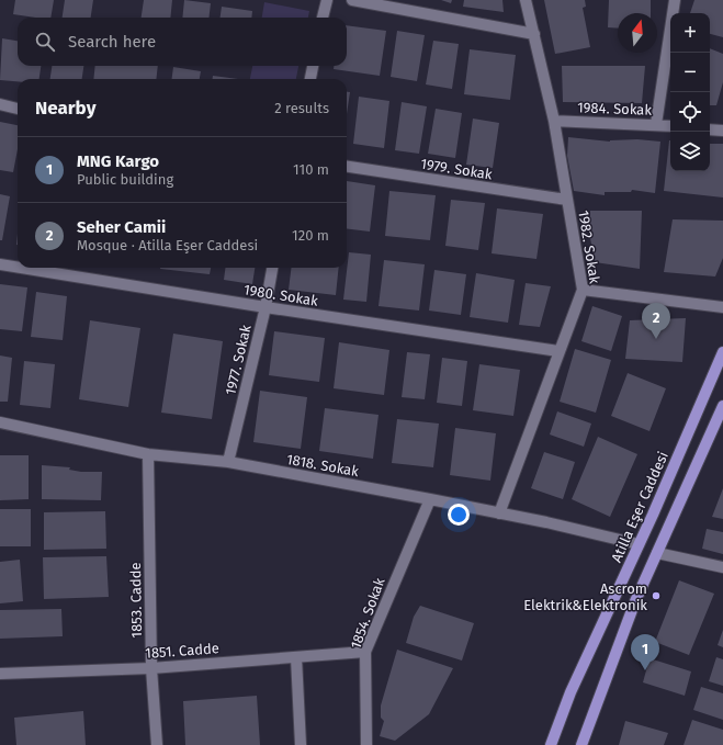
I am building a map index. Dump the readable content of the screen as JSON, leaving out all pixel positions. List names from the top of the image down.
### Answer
{
  "streets": {
    "main road": ["Atilla Eşer Caddesi"],
    "street": [
      "1984. Sokak",
      "1979. Sokak",
      "1982. Sokak",
      "1980. Sokak",
      "1977. Sokak",
      "1818. Sokak",
      "1853. Cadde",
      "1854. Sokak",
      "1851. Cadde"
    ]
  },
  "crossings": [
    ["1984. Sokak", "1982. Sokak"],
    ["1979. Sokak", "1982. Sokak"],
    ["1982. Sokak", "1980. Sokak"],
    ["1982. Sokak", "1818. Sokak"],
    ["1980. Sokak", "1977. Sokak"],
    ["1977. Sokak", "1818. Sokak"],
    ["1818. Sokak", "Atilla Eşer Caddesi"],
    ["1818. Sokak", "1853. Cadde"],
    ["1818. Sokak", "1854. Sokak"],
    ["1853. Cadde", "1851. Cadde"],
    ["1854. Sokak", "1851. Cadde"]
  ],
  "places": ["Ascrom Elektrik&Elektronik"],
  "north": "top",
  "page": {
    "map_buttons": ["+", "−"],
    "search": "Search here",
    "heading": ["Nearby", "2 results"],
    "list": [
      {
        "mark": "1",
        "name": "MNG Kargo",
        "note": "Public building",
        "value": "110 m"
      },
      {
        "mark": "2",
        "name": "Seher Camii",
        "note": "Mosque · Atilla Eşer Caddesi",
        "value": "120 m"
      }
    ],
    "pins": ["2", "1"]
  }
}
